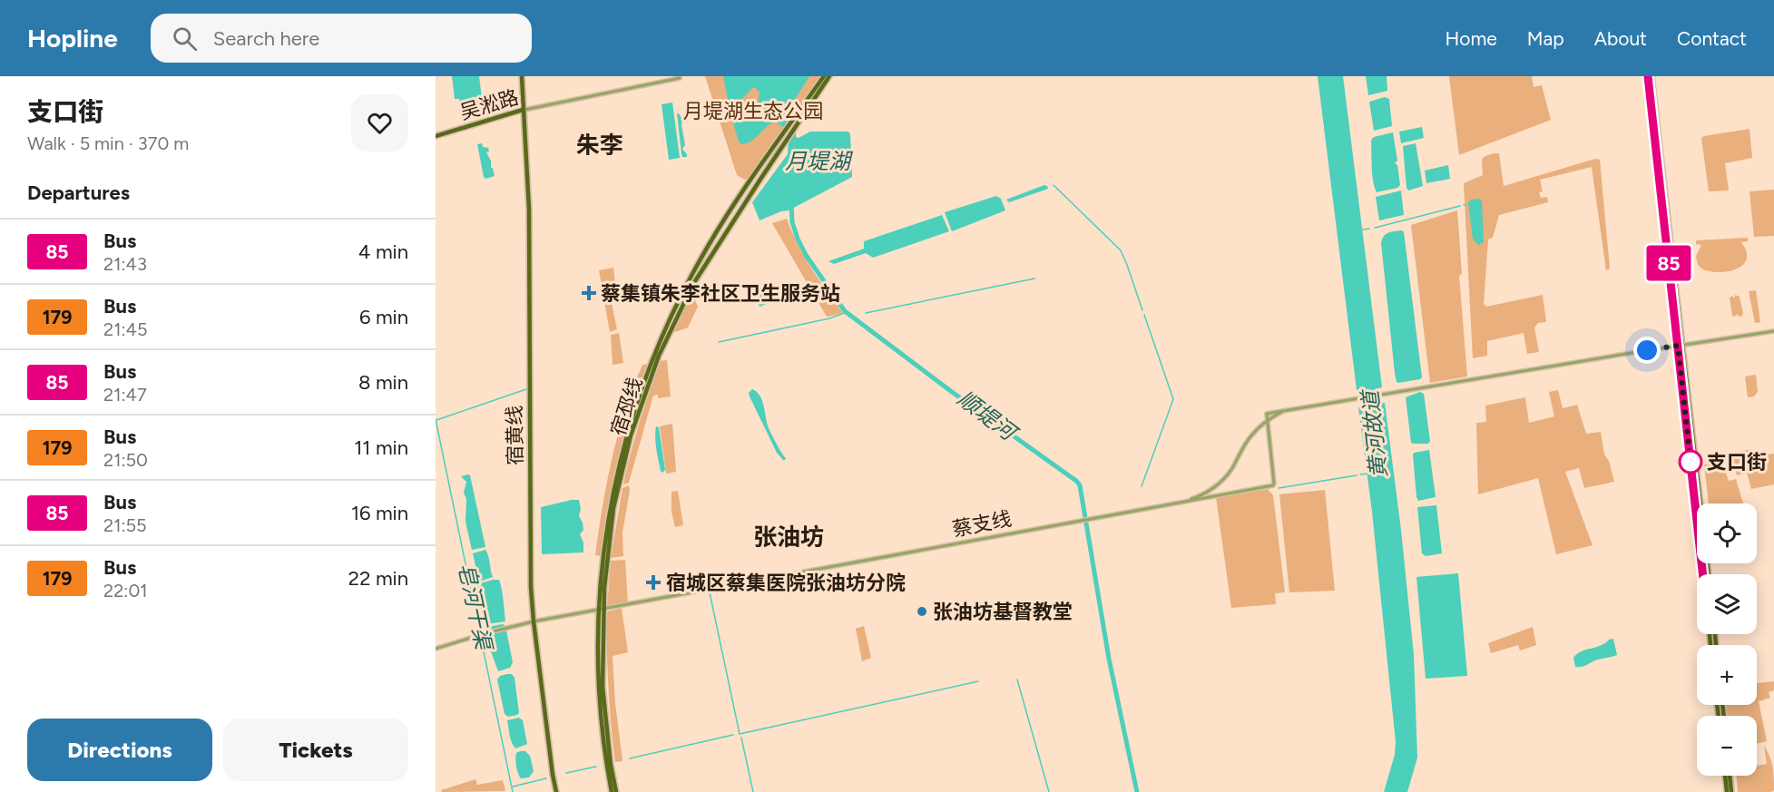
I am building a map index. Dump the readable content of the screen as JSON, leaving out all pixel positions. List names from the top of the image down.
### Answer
{
  "streets": {
    "main road": ["吴淞路", "宿邳线", "宿黄线"],
    "street": ["蔡支线"]
  },
  "crossings": [
    ["吴淞路", "宿黄线"],
    ["宿邳线", "蔡支线"],
    ["宿黄线", "蔡支线"]
  ],
  "districts": ["朱李", "张油坊"],
  "water": [
    "月堤湖",
    "顺堤河",
    "黄河故道",
    "皂河干渠"
  ],
  "parks": ["月堤湖生态公园"],
  "places": {
    "health": ["蔡集镇朱李社区卫生服务站", "宿城区蔡集医院张油坊分院"],
    "other": ["支口街", "张油坊基督教堂"]
  },
  "lines": ["bus line 85"],
  "page": {
    "header": "Hopline",
    "search": "Search here",
    "nav": [
      "Home",
      "Map",
      "About",
      "Contact"
    ],
    "heading": [
      ["支口街", "Walk · 5 min · 370 m"],
      "Departures"
    ],
    "on_map": "85",
    "list": [
      {
        "mark": "85",
        "name": "Bus",
        "note": "21:43",
        "value": "4 min"
      },
      {
        "mark": "179",
        "name": "Bus",
        "note": "21:45",
        "value": "6 min"
      },
      {
        "mark": "85",
        "name": "Bus",
        "note": "21:47",
        "value": "8 min"
      },
      {
        "mark": "179",
        "name": "Bus",
        "note": "21:50",
        "value": "11 min"
      },
      {
        "mark": "85",
        "name": "Bus",
        "note": "21:55",
        "value": "16 min"
      },
      {
        "mark": "179",
        "name": "Bus",
        "note": "22:01",
        "value": "22 min"
      }
    ],
    "map_buttons": ["+", "−"],
    "buttons": ["Directions", "Tickets"]
  }
}
